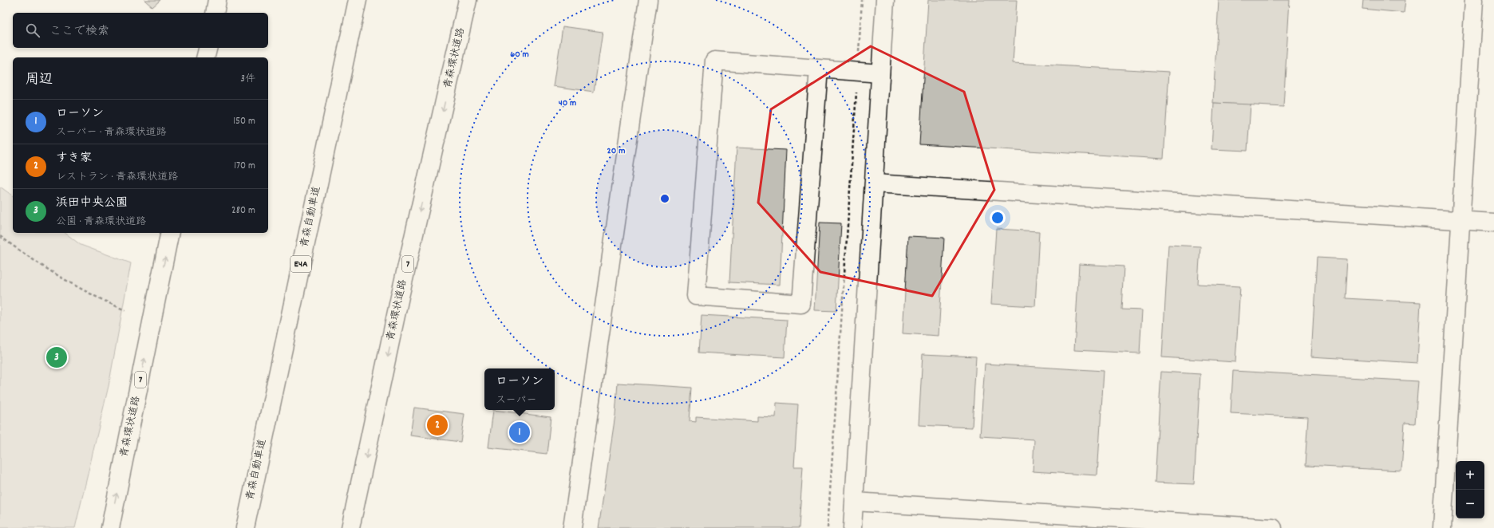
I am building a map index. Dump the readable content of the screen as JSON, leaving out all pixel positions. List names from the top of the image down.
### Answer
{
  "streets": {
    "main road": [
      "青森環状道路",
      "青森自動車道",
      "E4A",
      "7"
    ]
  },
  "page": {
    "search": "ここで検索",
    "heading": ["周辺", "3件"],
    "list": [
      {
        "mark": "1",
        "name": "ローソン",
        "note": "スーパー · 青森環状道路",
        "value": "150 m"
      },
      {
        "mark": "2",
        "name": "すき家",
        "note": "レストラン · 青森環状道路",
        "value": "170 m"
      },
      {
        "mark": "3",
        "name": "浜田中央公園",
        "note": "公園 · 青森環状道路",
        "value": "280 m"
      }
    ],
    "pins": ["3", "2", "1"],
    "popup": ["ローソン", "スーパー"],
    "map_buttons": ["+", "−"]
  },
  "rings": ["60 m", "40 m", "20 m"]
}
